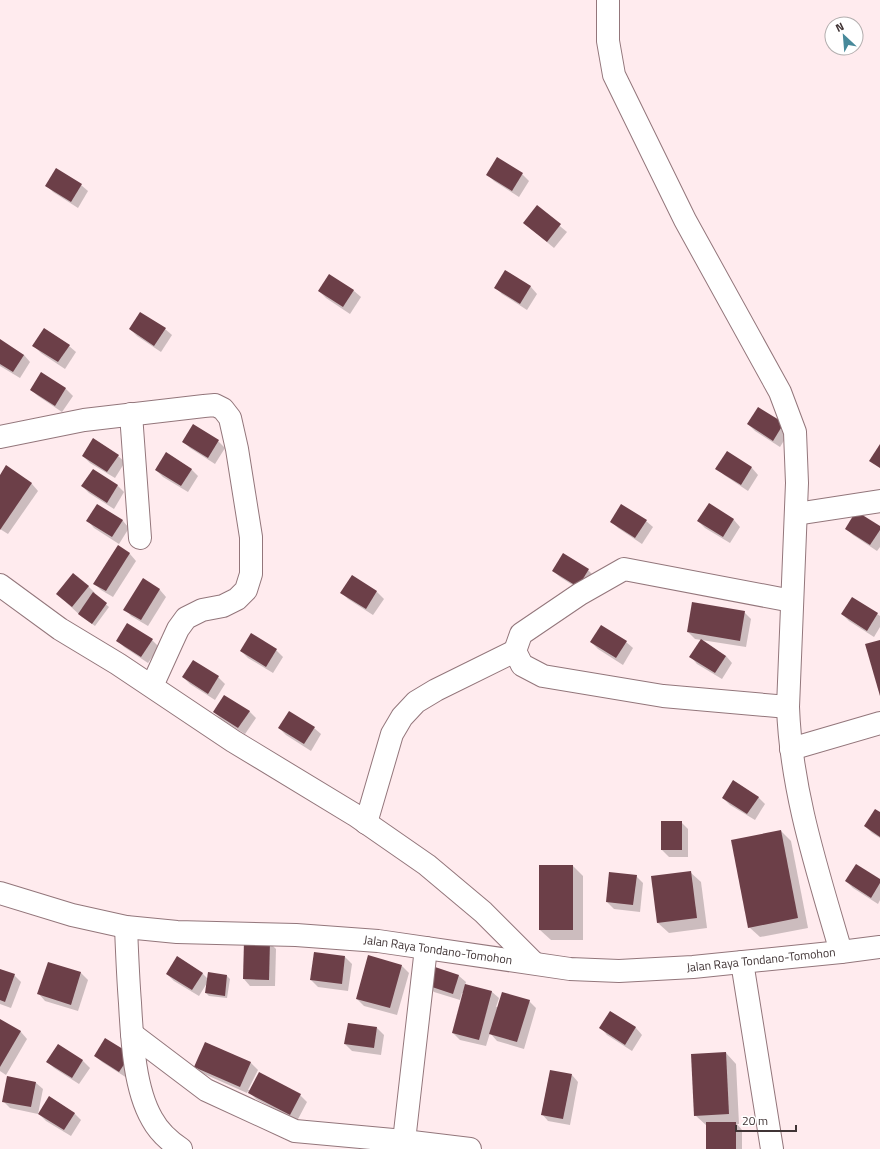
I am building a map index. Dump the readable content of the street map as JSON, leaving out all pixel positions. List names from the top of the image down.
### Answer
{
  "streets": {
    "main road": ["Jalan Raya Tondano-Tomohon"]
  },
  "scale_bar": "20 m",
  "north": "top left"
}
